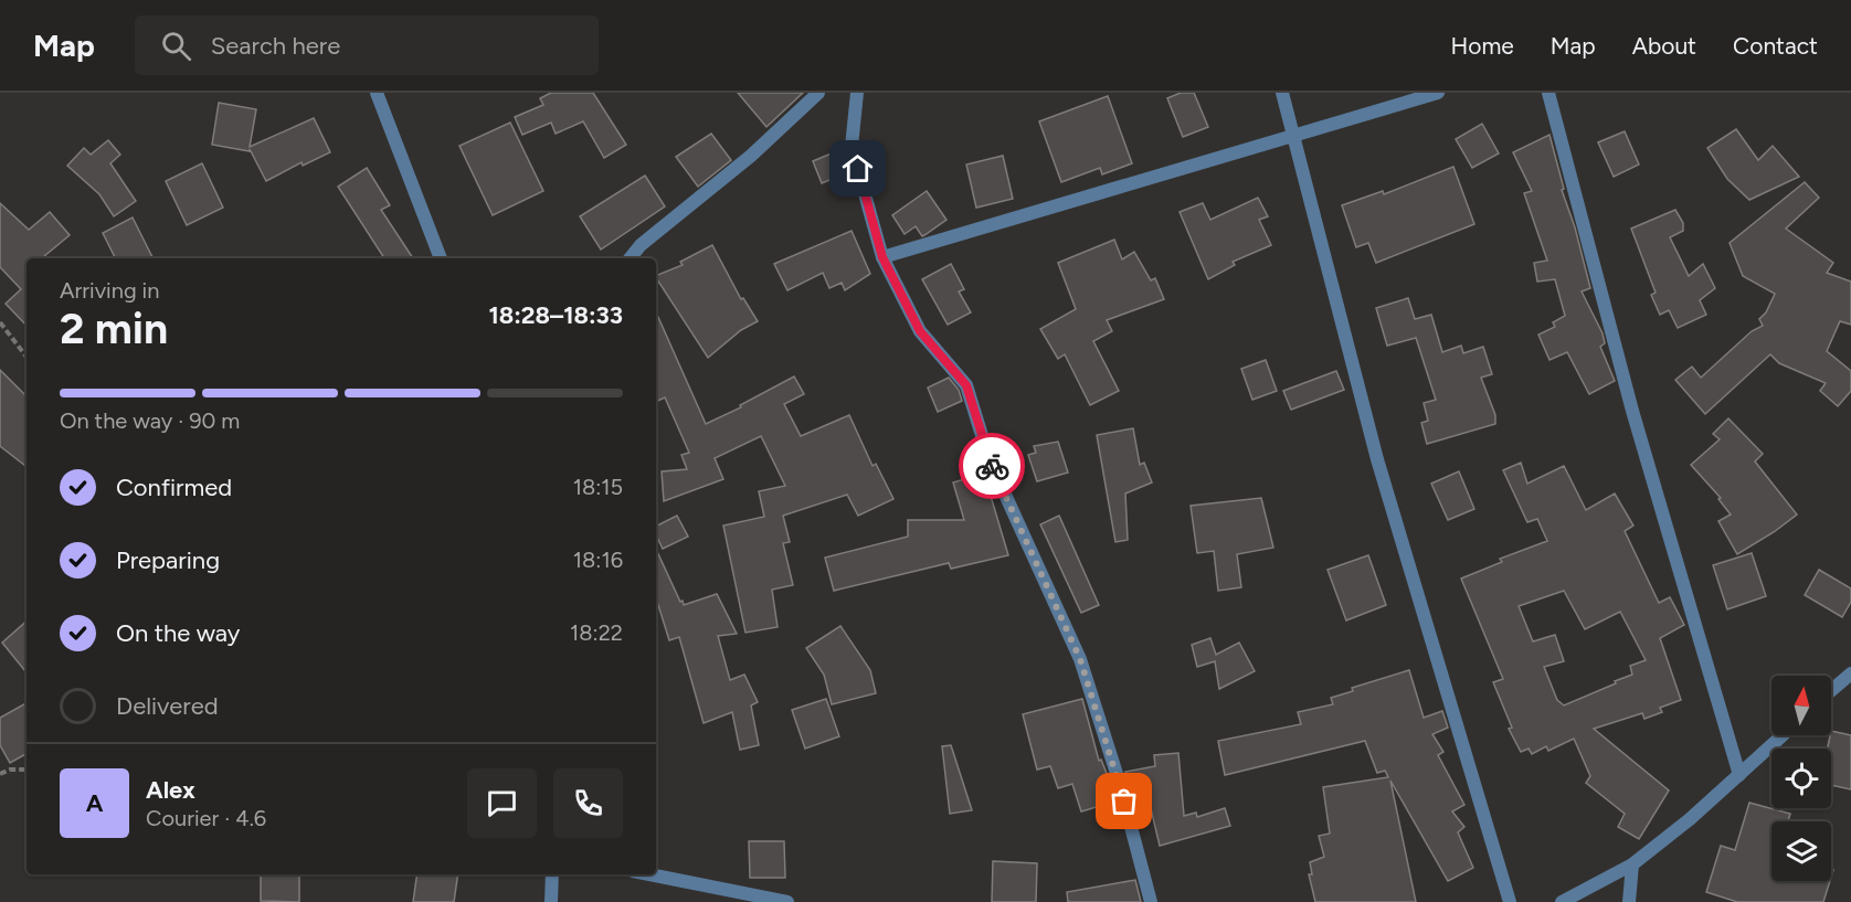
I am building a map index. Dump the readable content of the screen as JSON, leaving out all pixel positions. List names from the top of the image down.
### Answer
{
  "north": "top",
  "page": {
    "header": "Map",
    "search": "Search here",
    "nav": [
      "Home",
      "Map",
      "About",
      "Contact"
    ],
    "heading": ["2 min", "Arriving in", "18:28–18:33"],
    "panel": ["Alex", "Courier · 4.6"],
    "bar": "On the way · 90 m",
    "list": [
      ["Confirmed", "18:15"],
      ["Preparing", "18:16"],
      ["On the way", "18:22"],
      "Delivered"
    ],
    "round": "A"
  }
}
